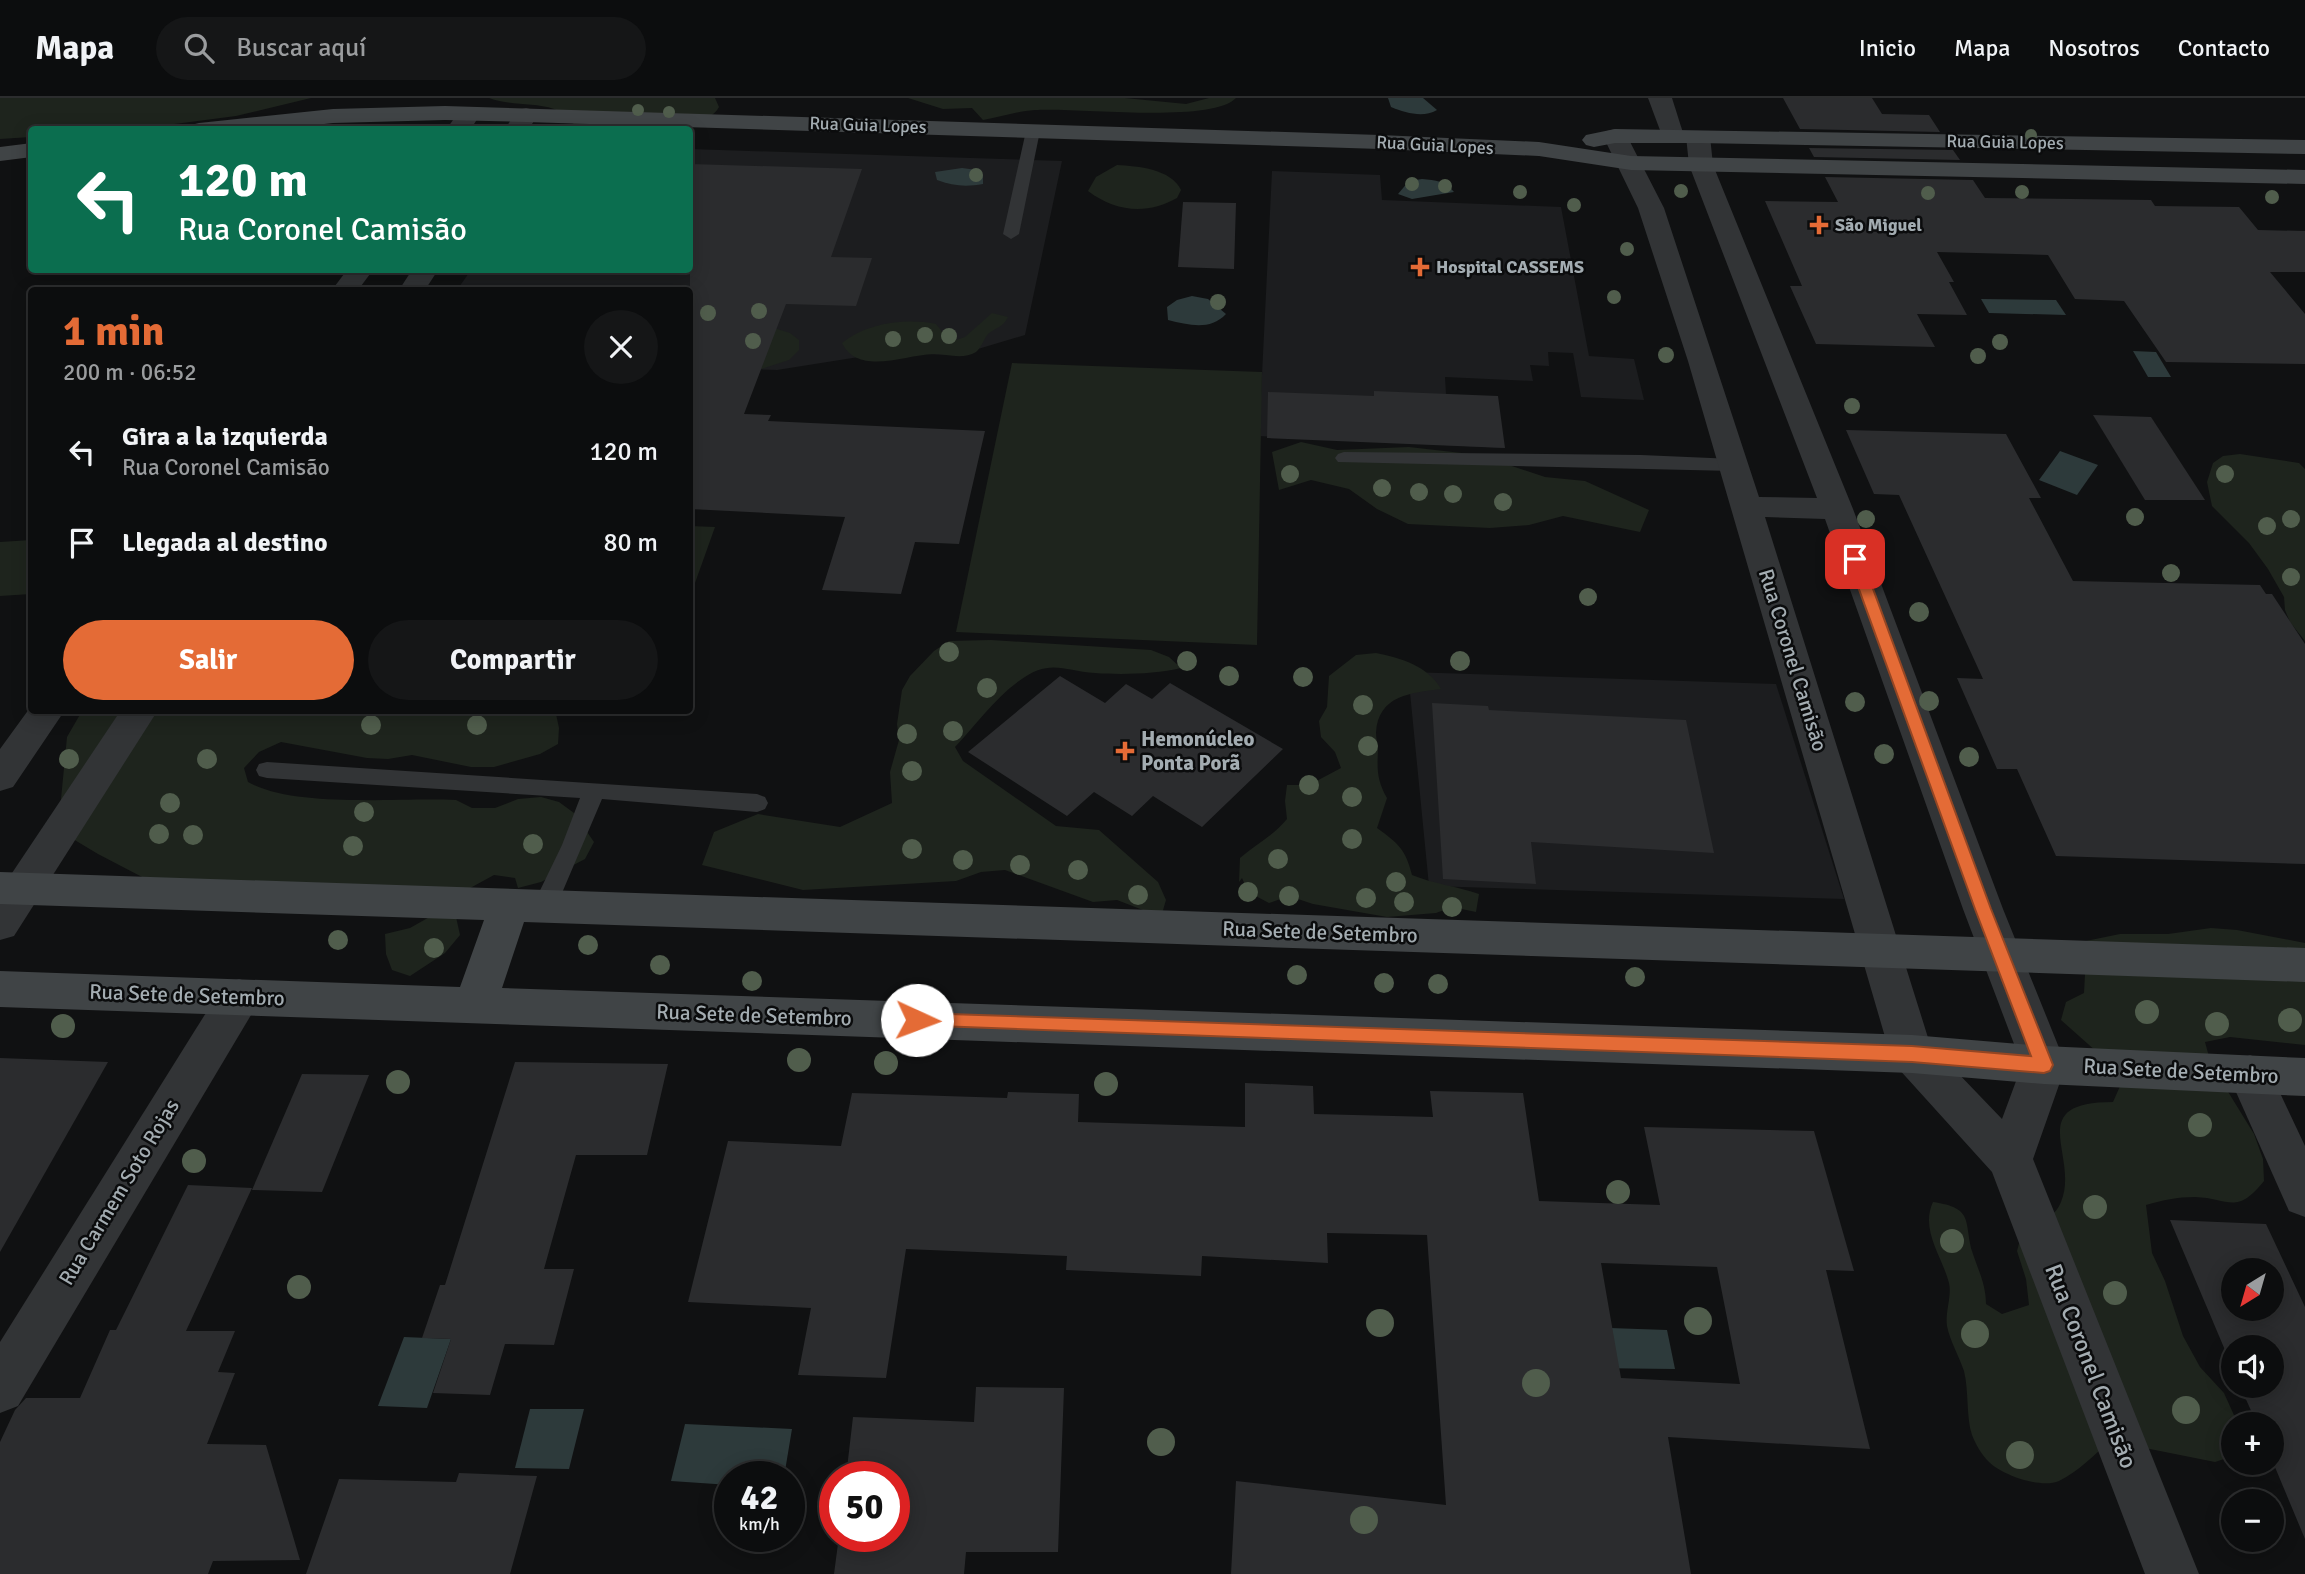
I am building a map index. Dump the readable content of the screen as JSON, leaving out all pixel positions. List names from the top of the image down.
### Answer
{
  "streets": {
    "main road": ["Rua Guia Lopes", "Rua Sete de Setembro"],
    "street": ["Rua Coronel Camisão", "Rua Carmem Soto Rojas"]
  },
  "crossings": [
    ["Rua Guia Lopes", "Rua Coronel Camisão"],
    ["Rua Coronel Camisão", "Rua Sete de Setembro"],
    ["Rua Sete de Setembro", "Rua Carmem Soto Rojas"]
  ],
  "places": {
    "health": ["São Miguel", "Hospital CASSEMS", "Hemonúcleo Ponta Porã"]
  },
  "north": "bottom left",
  "page": {
    "header": "Mapa",
    "search": "Buscar aquí",
    "nav": [
      "Inicio",
      "Mapa",
      "Nosotros",
      "Contacto"
    ],
    "turn": ["120 m", "Rua Coronel Camisão"],
    "heading": ["1 min", "200 m · 06:52"],
    "list": [
      {
        "name": "Gira a la izquierda",
        "note": "Rua Coronel Camisão",
        "value": "120 m"
      },
      {
        "name": "Llegada al destino",
        "value": "80 m"
      }
    ],
    "buttons": ["Salir", "Compartir"],
    "map_buttons": ["+", "−"],
    "speed": "42 km/h",
    "limit": "50"
  }
}
